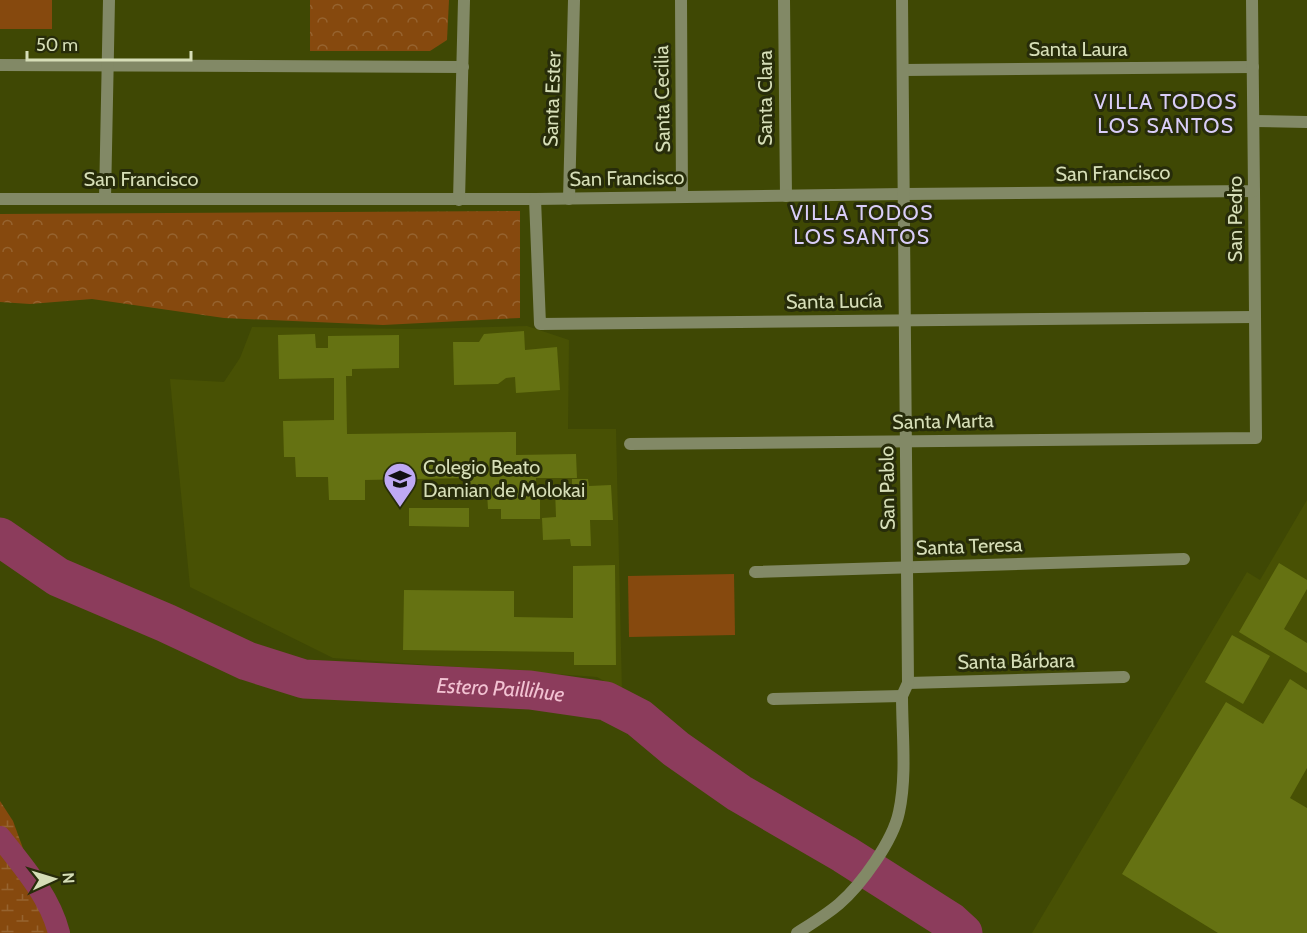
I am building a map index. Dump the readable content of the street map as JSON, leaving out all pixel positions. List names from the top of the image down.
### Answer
{
  "streets": {
    "street": [
      "Santa Laura",
      "Santa Clara",
      "Santa Ester",
      "Santa Cecilia",
      "San Francisco",
      "San Pedro",
      "Santa Lucía",
      "Santa Marta",
      "San Pablo",
      "Santa Teresa",
      "Santa Bárbara"
    ]
  },
  "crossings": [
    ["Santa Laura", "San Pedro"],
    ["Santa Laura", "San Pablo"],
    ["Santa Clara", "San Francisco"],
    ["Santa Ester", "San Francisco"],
    ["Santa Cecilia", "San Francisco"],
    ["San Francisco", "San Pedro"],
    ["San Francisco", "Santa Lucía"],
    ["San Francisco", "San Pablo"],
    ["San Pedro", "Santa Lucía"],
    ["San Pedro", "Santa Marta"],
    ["Santa Lucía", "San Pablo"],
    ["Santa Marta", "San Pablo"],
    ["San Pablo", "Santa Teresa"],
    ["San Pablo", "Santa Bárbara"]
  ],
  "districts": ["VILLA TODOS LOS SANTOS", "VILLA TODOS LOS SANTOS"],
  "water": ["Estero Paillihue"],
  "places": {
    "school or university": ["Colegio Beato Damian de Molokai"]
  },
  "scale_bar": "50 m",
  "north": "right"
}
